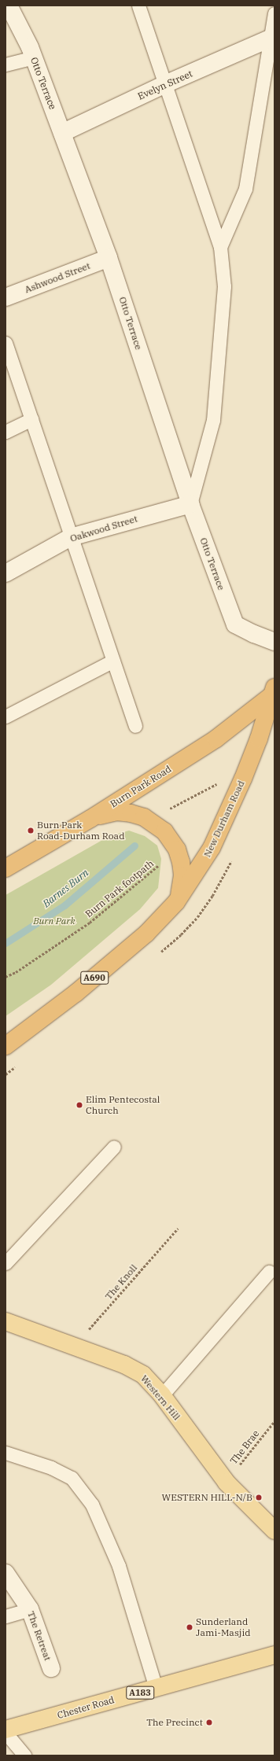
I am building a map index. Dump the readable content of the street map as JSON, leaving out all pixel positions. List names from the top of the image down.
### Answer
{
  "streets": {
    "highway": ["Burn Park Road", "New Durham Road", "A690"],
    "main road": ["Western Hill", "A183", "Chester Road"],
    "street": [
      "Otto Terrace",
      "Evelyn Street",
      "Ashwood Street",
      "Oakwood Street",
      "The Retreat"
    ],
    "path": ["Burn Park footpath", "The Knoll", "The Brae"]
  },
  "crossings": [
    ["Otto Terrace", "Evelyn Street"],
    ["Otto Terrace", "Ashwood Street"],
    ["Otto Terrace", "Oakwood Street"],
    ["Burn Park Road", "New Durham Road"],
    ["Burn Park Road", "A690"],
    ["New Durham Road", "A690"],
    ["Burn Park footpath", "A690"],
    ["The Knoll", "Western Hill"],
    ["Western Hill", "The Brae"]
  ],
  "water": ["Barnes Burn"],
  "parks": ["Burn Park"],
  "places": [
    "Burn Park Road-Durham Road",
    "Elim Pentecostal Church",
    "WESTERN HILL-N/B",
    "Sunderland Jami-Masjid",
    "The Precinct"
  ]
}
